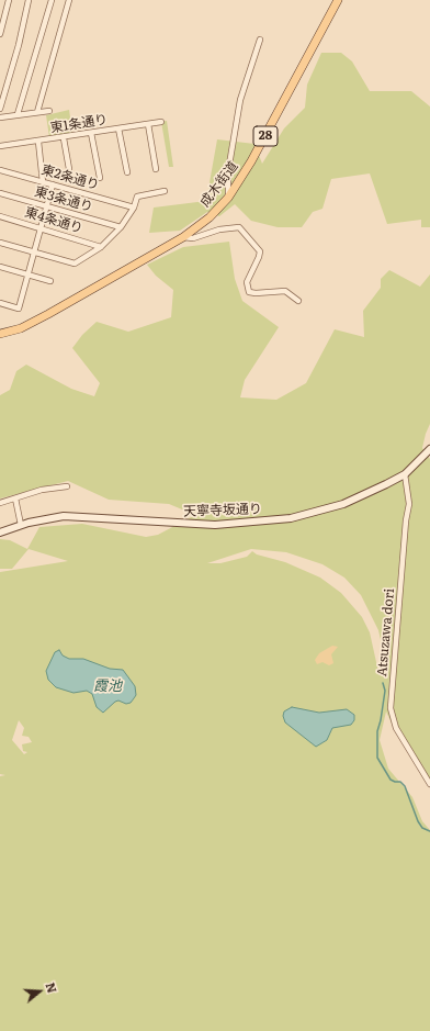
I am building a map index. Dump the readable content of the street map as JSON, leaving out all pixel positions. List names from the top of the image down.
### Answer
{
  "streets": {
    "main road": ["28", "成木街道"],
    "street": [
      "東1条通り",
      "東2条通り",
      "東3条通り",
      "東4条通り",
      "天寧寺坂通り",
      "Atsuzawa dori"
    ]
  },
  "crossings": [
    ["天寧寺坂通り", "Atsuzawa dori"]
  ],
  "water": ["霞池"],
  "north": "right"
}
